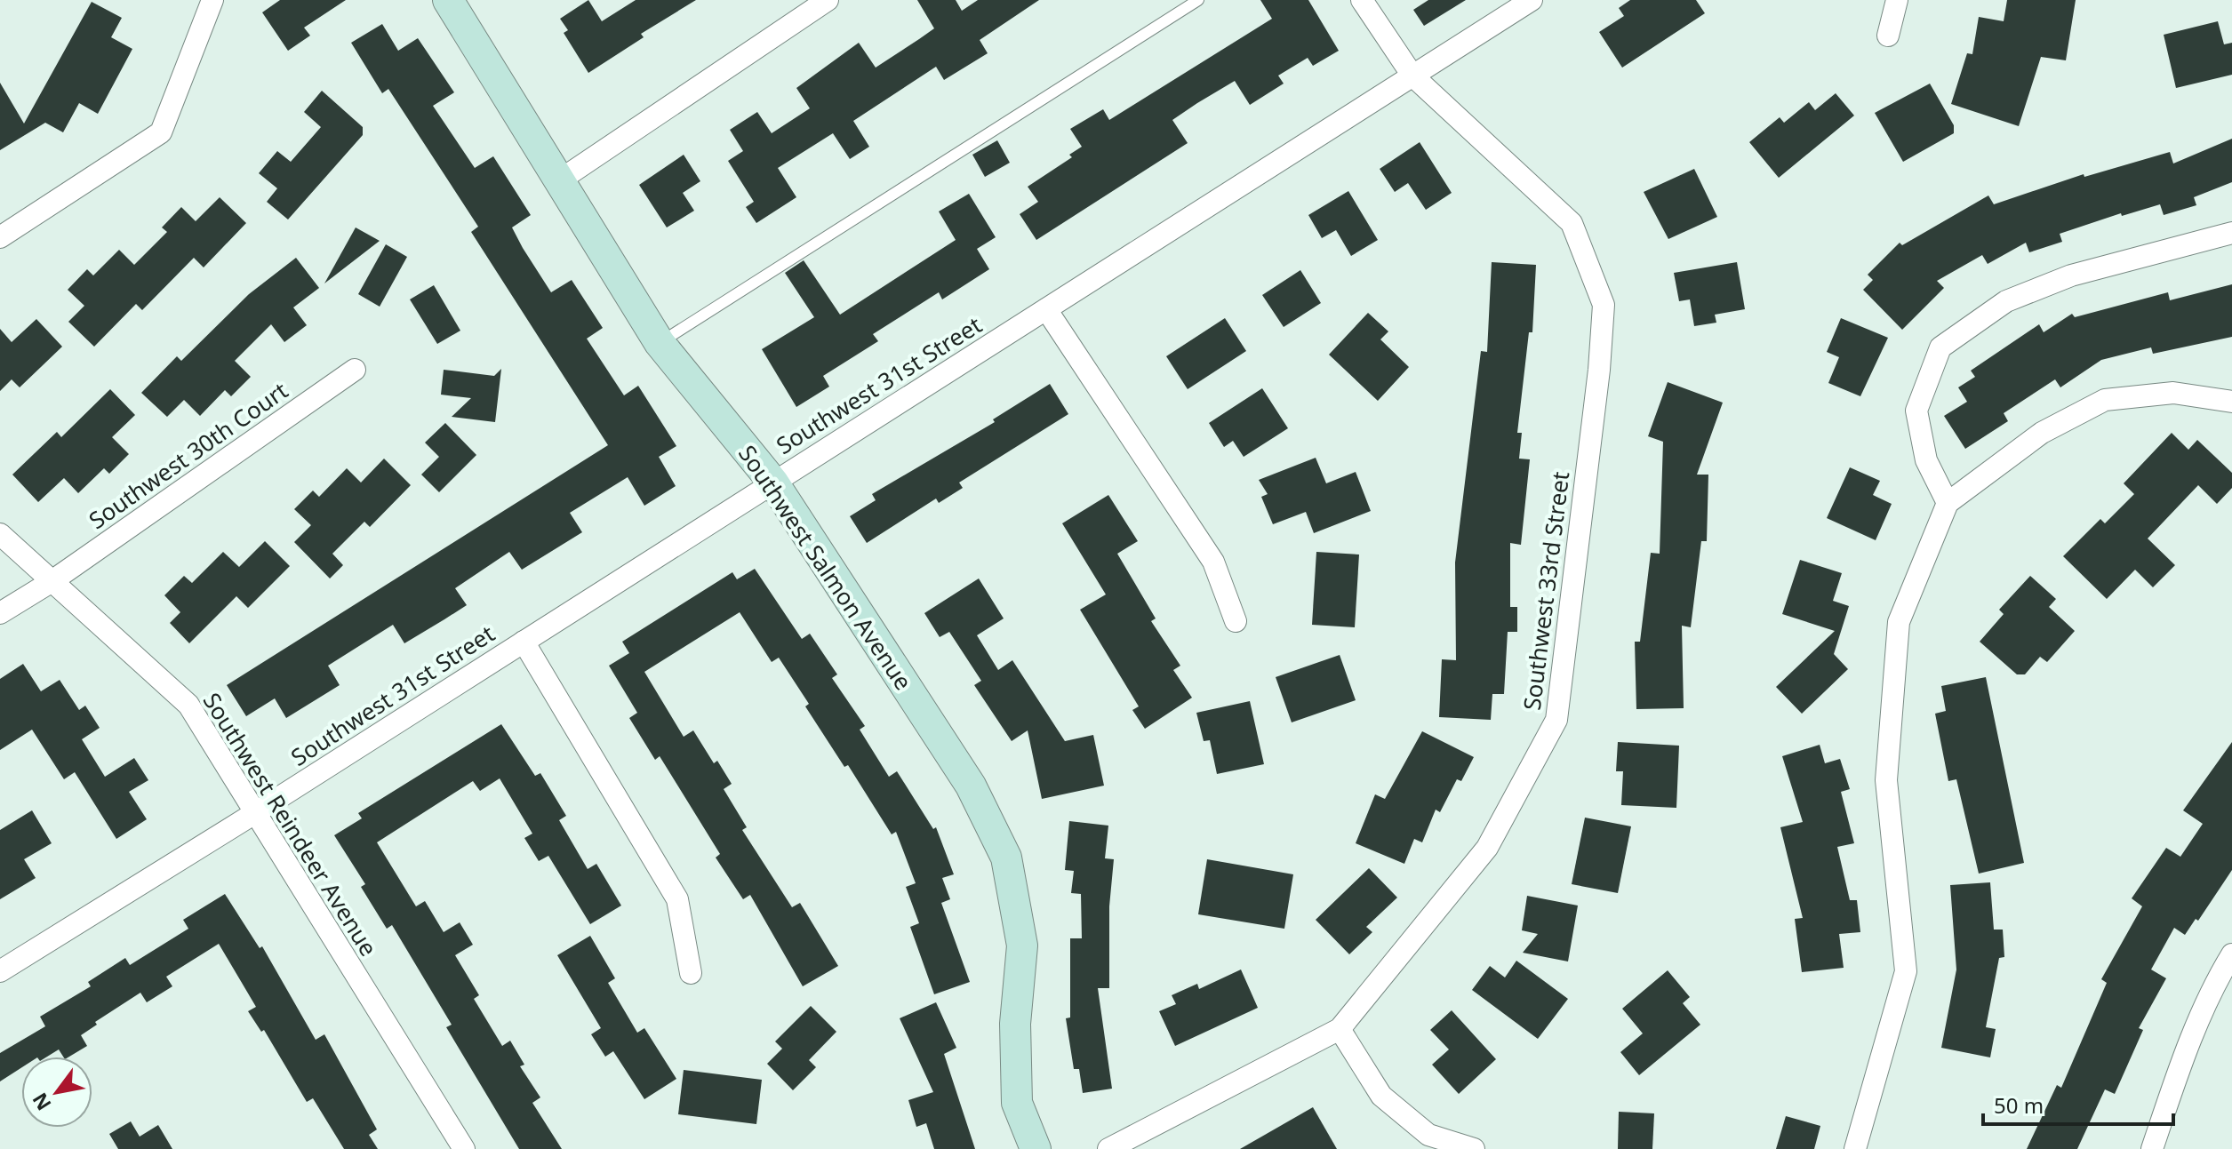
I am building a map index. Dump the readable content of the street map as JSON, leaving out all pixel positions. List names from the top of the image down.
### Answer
{
  "streets": {
    "street": [
      "Southwest 31st Street",
      "Southwest 30th Court",
      "Southwest Salmon Avenue",
      "Southwest 33rd Street",
      "Southwest Reindeer Avenue"
    ]
  },
  "crossings": [
    ["Southwest 31st Street", "Southwest Salmon Avenue"],
    ["Southwest 31st Street", "Southwest 33rd Street"],
    ["Southwest 31st Street", "Southwest Reindeer Avenue"],
    ["Southwest 30th Court", "Southwest Reindeer Avenue"]
  ],
  "scale_bar": "50 m",
  "north": "bottom left"
}
